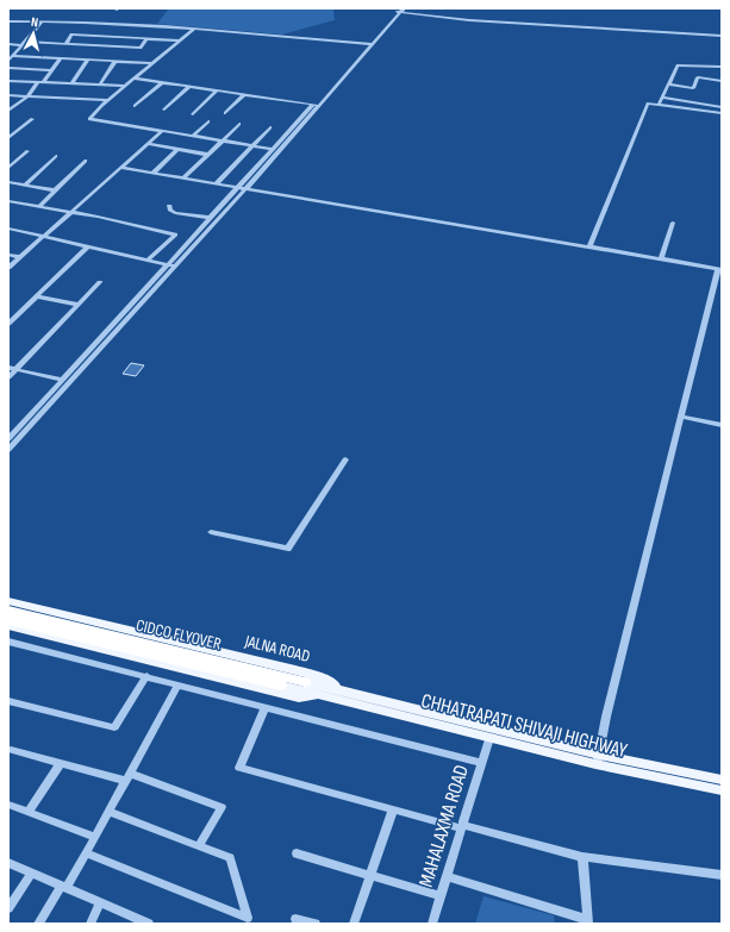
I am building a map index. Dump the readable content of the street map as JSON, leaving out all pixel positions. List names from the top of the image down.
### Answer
{
  "streets": {
    "highway": ["CIDCO FLYOVER"],
    "main road": ["JALNA ROAD", "CHHATRAPATI SHIVAJI HIGHWAY"],
    "street": ["MAHALAXMA ROAD"]
  },
  "crossings": [
    ["CIDCO FLYOVER", "JALNA ROAD"],
    ["CIDCO FLYOVER", "CHHATRAPATI SHIVAJI HIGHWAY"],
    ["JALNA ROAD", "CHHATRAPATI SHIVAJI HIGHWAY"],
    ["CHHATRAPATI SHIVAJI HIGHWAY", "MAHALAXMA ROAD"]
  ],
  "north": "top"
}
